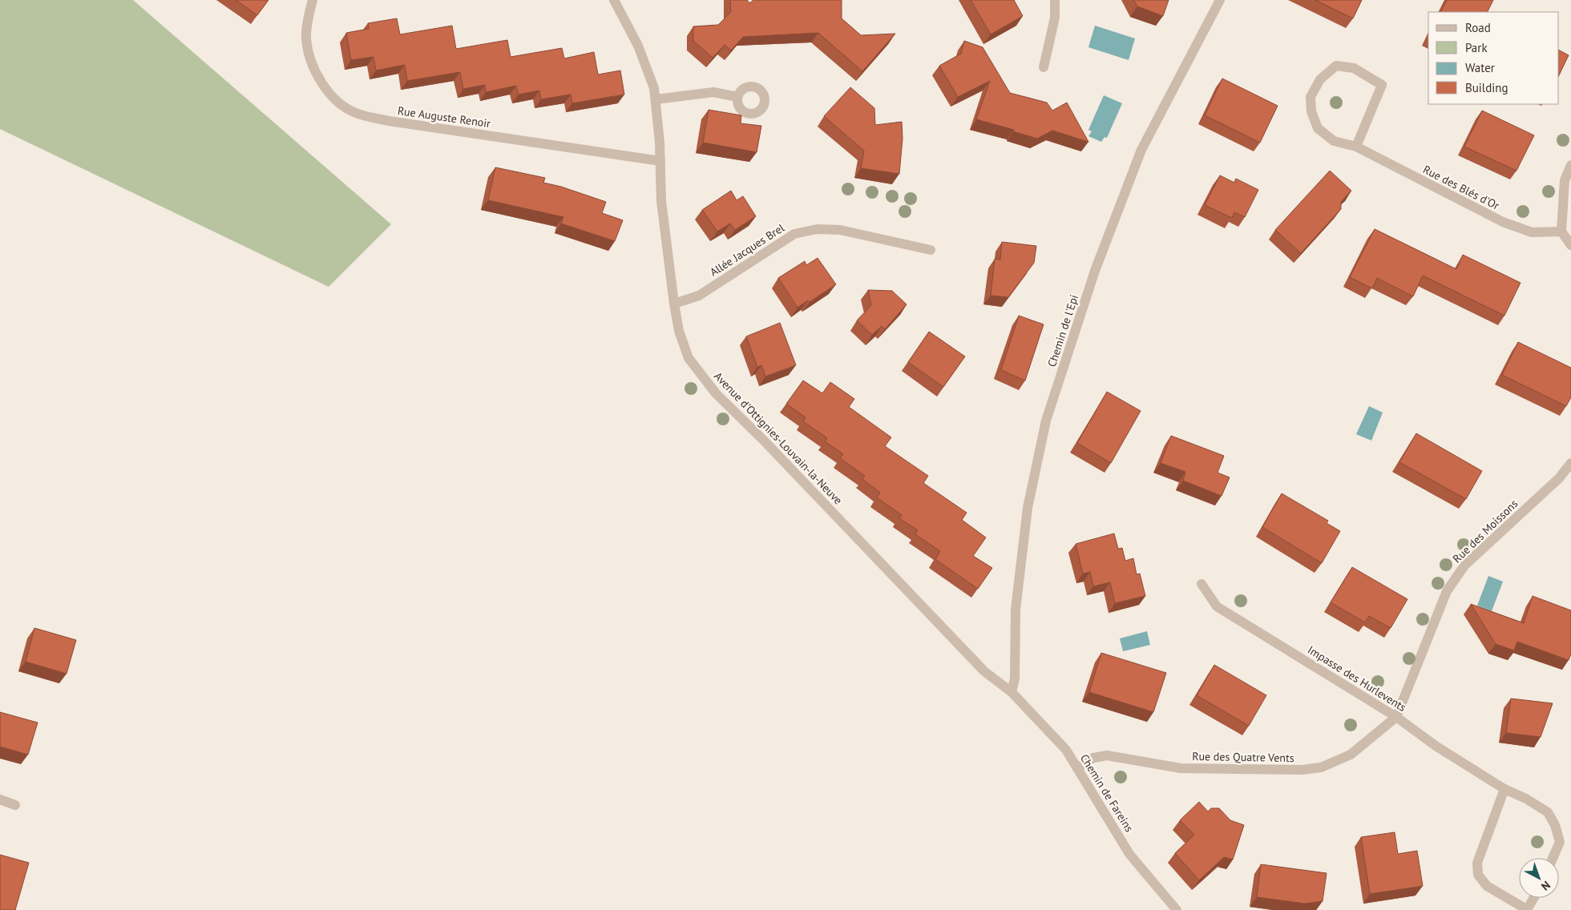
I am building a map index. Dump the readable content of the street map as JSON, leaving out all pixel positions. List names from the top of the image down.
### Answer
{
  "streets": {
    "street": [
      "Rue Auguste Renoir",
      "Rue des Blés d'Or",
      "Allée Jacques Brel",
      "Chemin de l'Epi",
      "Avenue d'Ottignies-Louvain-la-Neuve",
      "Rue des Moissons",
      "Impasse des Hurlevents",
      "Rue des Quatre Vents",
      "Chemin de Fareins"
    ]
  },
  "crossings": [
    ["Rue Auguste Renoir", "Avenue d'Ottignies-Louvain-la-Neuve"],
    ["Allée Jacques Brel", "Avenue d'Ottignies-Louvain-la-Neuve"],
    ["Chemin de l'Epi", "Avenue d'Ottignies-Louvain-la-Neuve"],
    ["Chemin de l'Epi", "Chemin de Fareins"],
    ["Avenue d'Ottignies-Louvain-la-Neuve", "Chemin de Fareins"],
    ["Rue des Moissons", "Impasse des Hurlevents"],
    ["Rue des Moissons", "Rue des Quatre Vents"],
    ["Impasse des Hurlevents", "Rue des Quatre Vents"],
    ["Rue des Quatre Vents", "Chemin de Fareins"]
  ],
  "legend": [
    "Road",
    "Park",
    "Water",
    "Building"
  ],
  "north": "bottom right"
}
